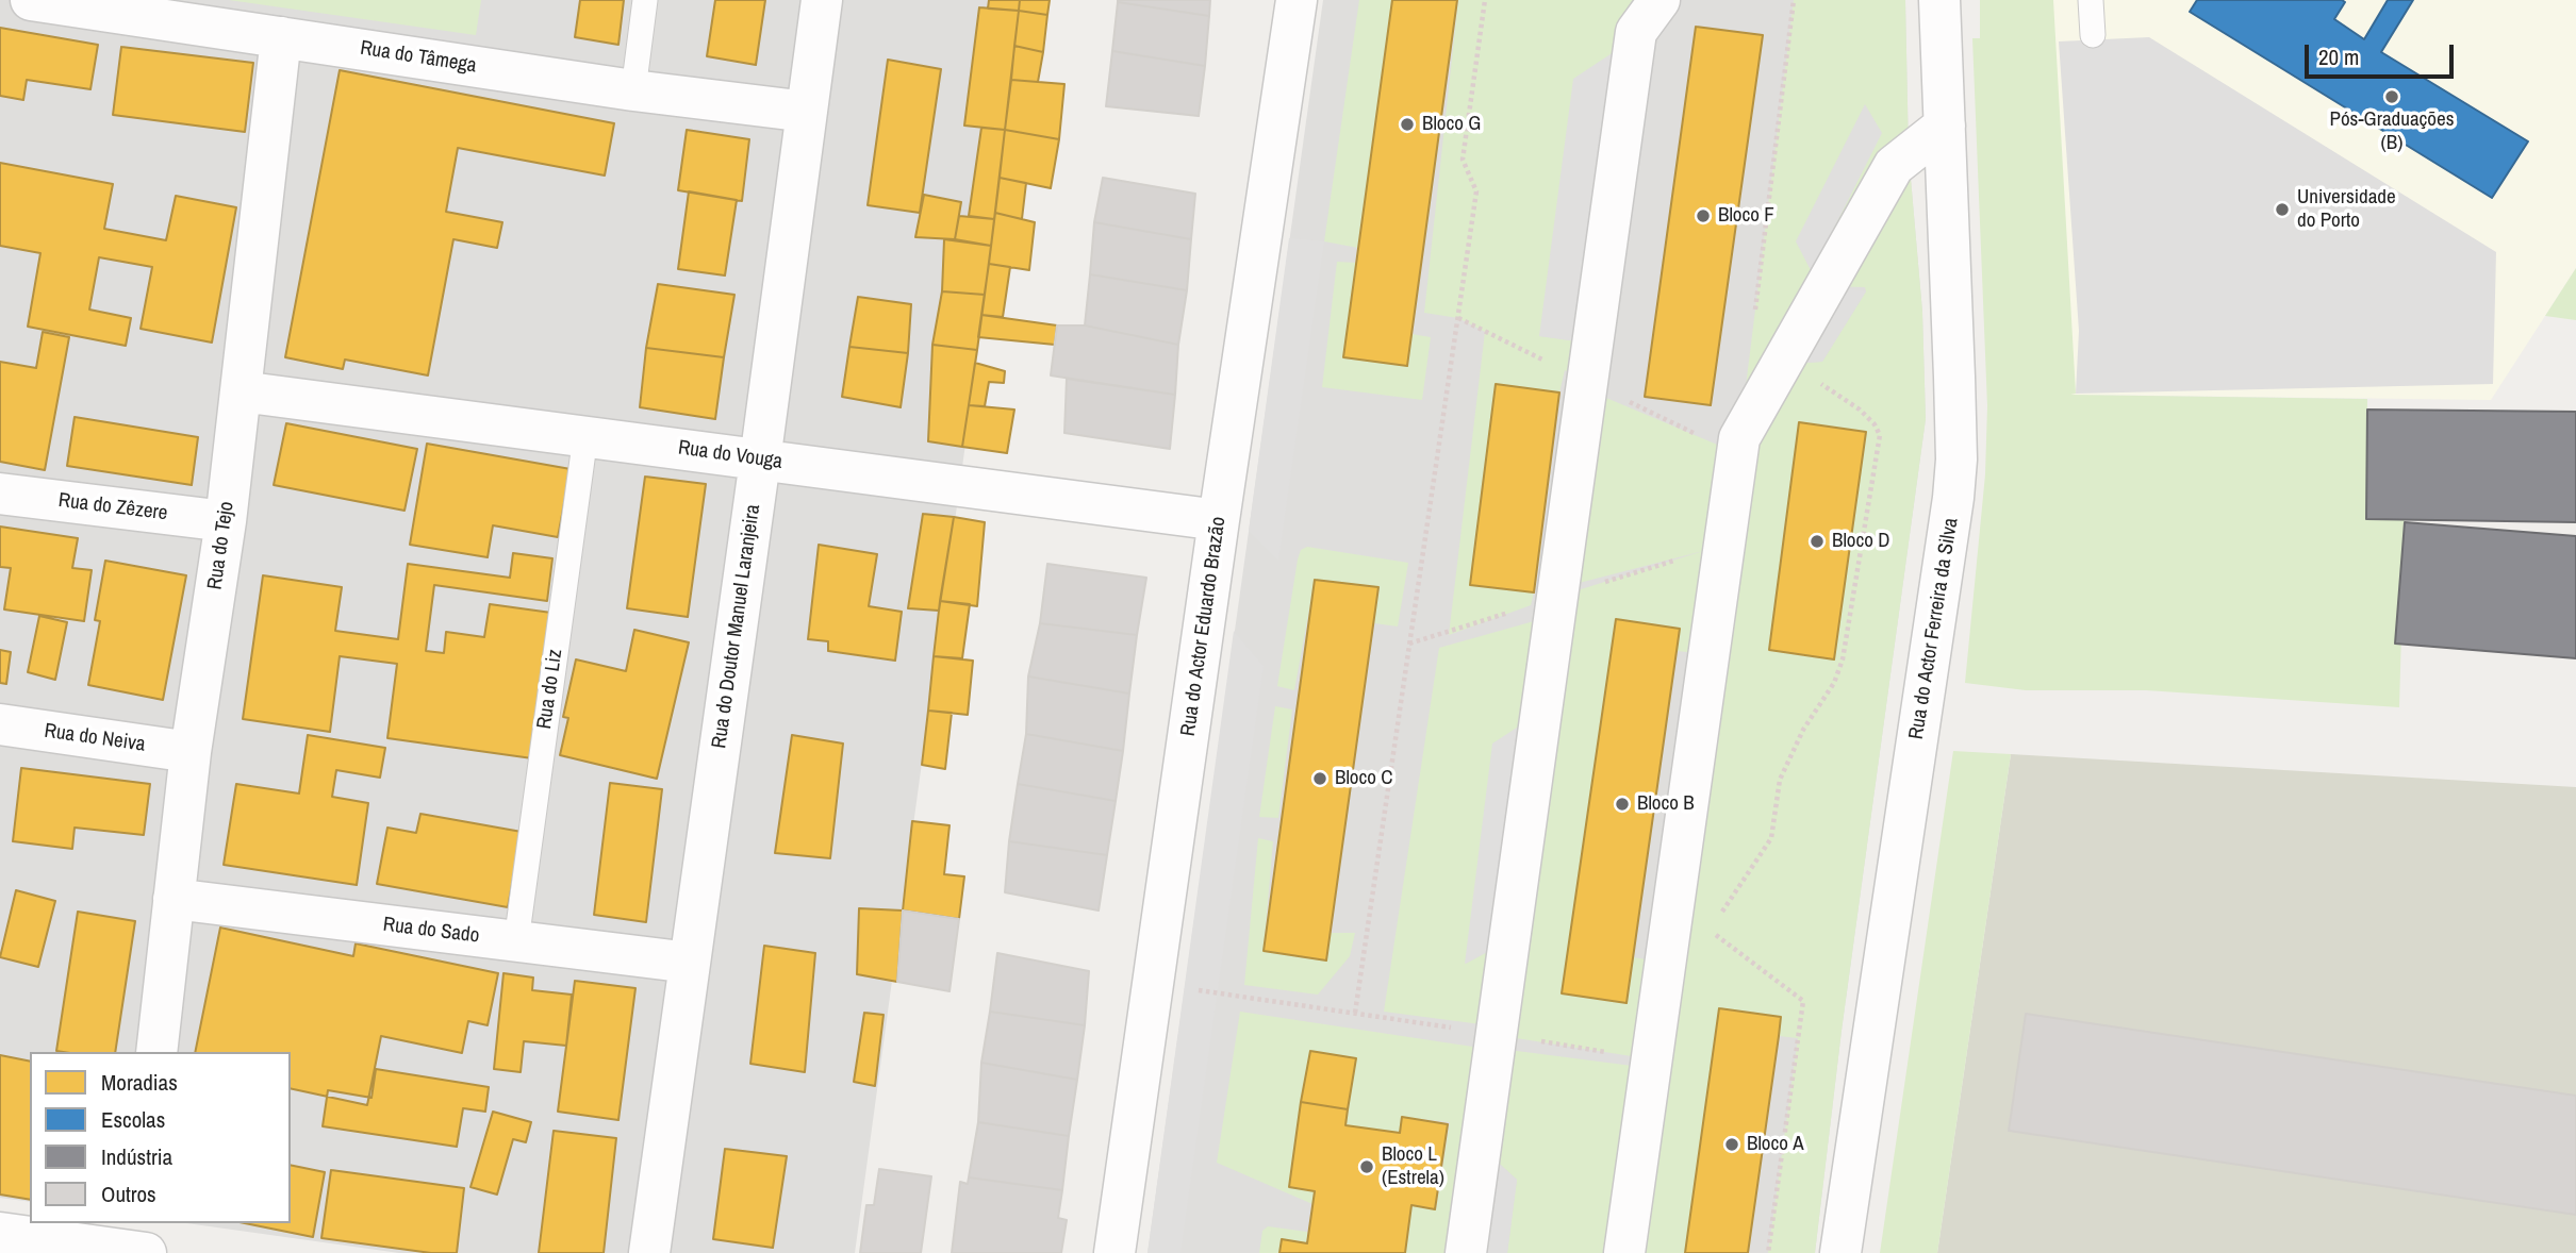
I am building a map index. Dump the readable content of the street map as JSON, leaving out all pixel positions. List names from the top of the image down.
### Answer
{
  "streets": {
    "street": [
      "Rua do Tâmega",
      "Rua do Vouga",
      "Rua do Zêzere",
      "Rua do Tejo",
      "Rua do Doutor Manuel Laranjeira",
      "Rua do Actor Eduardo Brazão",
      "Rua do Actor Ferreira da Silva",
      "Rua do Neiva",
      "Rua do Sado"
    ],
    "lane": ["Rua do Liz"]
  },
  "crossings": [
    ["Rua do Tâmega", "Rua do Tejo"],
    ["Rua do Tâmega", "Rua do Doutor Manuel Laranjeira"],
    ["Rua do Vouga", "Rua do Tejo"],
    ["Rua do Vouga", "Rua do Doutor Manuel Laranjeira"],
    ["Rua do Vouga", "Rua do Actor Eduardo Brazão"],
    ["Rua do Vouga", "Rua do Liz"],
    ["Rua do Zêzere", "Rua do Tejo"],
    ["Rua do Tejo", "Rua do Neiva"],
    ["Rua do Tejo", "Rua do Sado"],
    ["Rua do Doutor Manuel Laranjeira", "Rua do Sado"],
    ["Rua do Liz", "Rua do Sado"]
  ],
  "places": [
    "Pós-Graduações (B)",
    "Bloco G",
    "Universidade do Porto",
    "Bloco F",
    "Bloco D",
    "Bloco C",
    "Bloco B",
    "Bloco A",
    "Bloco L (Estrela)"
  ],
  "legend": [
    "Moradias",
    "Escolas",
    "Indústria",
    "Outros"
  ],
  "scale_bar": "20 m"
}
